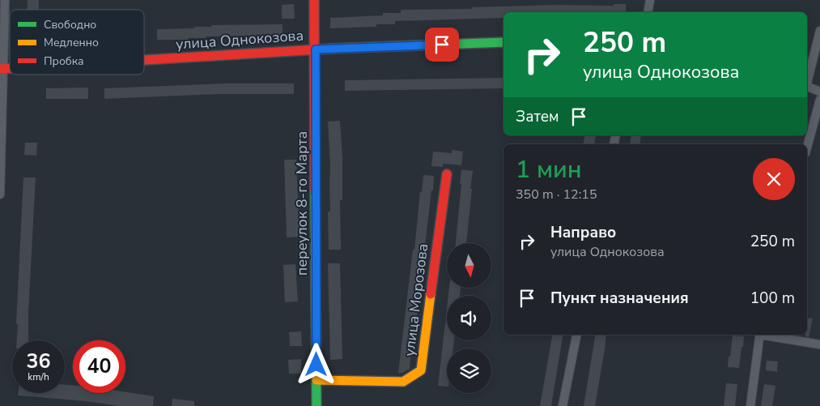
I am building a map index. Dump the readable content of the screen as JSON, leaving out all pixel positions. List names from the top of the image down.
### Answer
{
  "streets": {
    "street": ["улица Однокозова", "переулок 8-го Марта", "улица Морозова"]
  },
  "crossings": [
    ["улица Однокозова", "переулок 8-го Марта"],
    ["переулок 8-го Марта", "улица Морозова"]
  ],
  "legend": ["Свободно", "Медленно", "Пробка"],
  "north": "bottom",
  "page": {
    "turn": ["250 m", "улица Однокозова"],
    "then": "Затем",
    "heading": ["1 мин", "350 m · 12:15"],
    "list": [
      {
        "name": "Направо",
        "note": "улица Однокозова",
        "value": "250 m"
      },
      {
        "name": "Пункт назначения",
        "value": "100 m"
      }
    ],
    "speed": "36 km/h",
    "limit": "40"
  }
}
